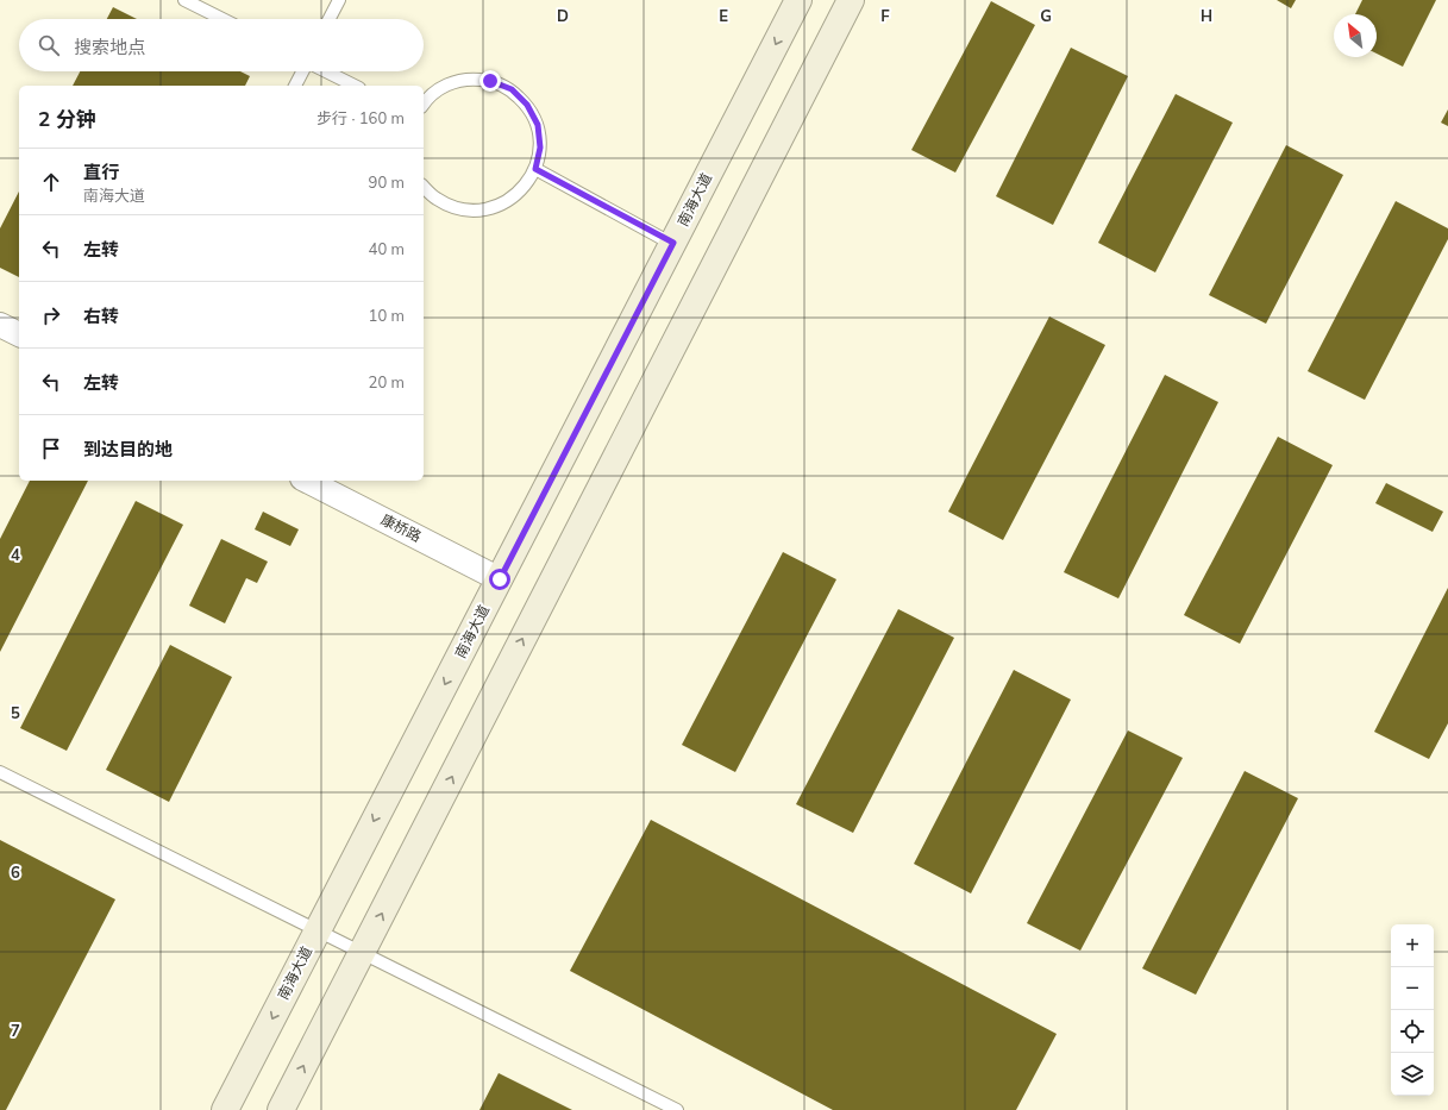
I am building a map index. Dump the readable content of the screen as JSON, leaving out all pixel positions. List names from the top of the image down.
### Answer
{
  "streets": {
    "main road": ["南海大道"],
    "street": ["康桥路"]
  },
  "crossings": [
    ["南海大道", "康桥路"]
  ],
  "north": "top left",
  "page": {
    "search": "搜索地点",
    "heading": ["2 分钟", "步行 · 160 m"],
    "list": [
      ["直行", "南海大道", "90 m"],
      ["左转", "40 m"],
      ["右转", "10 m"],
      ["左转", "20 m"],
      "到达目的地"
    ],
    "map_buttons": ["+", "−"]
  },
  "grid": {
    "columns": [
      "D",
      "E",
      "F",
      "G",
      "H"
    ],
    "rows": [
      "4",
      "5",
      "6",
      "7"
    ]
  }
}
